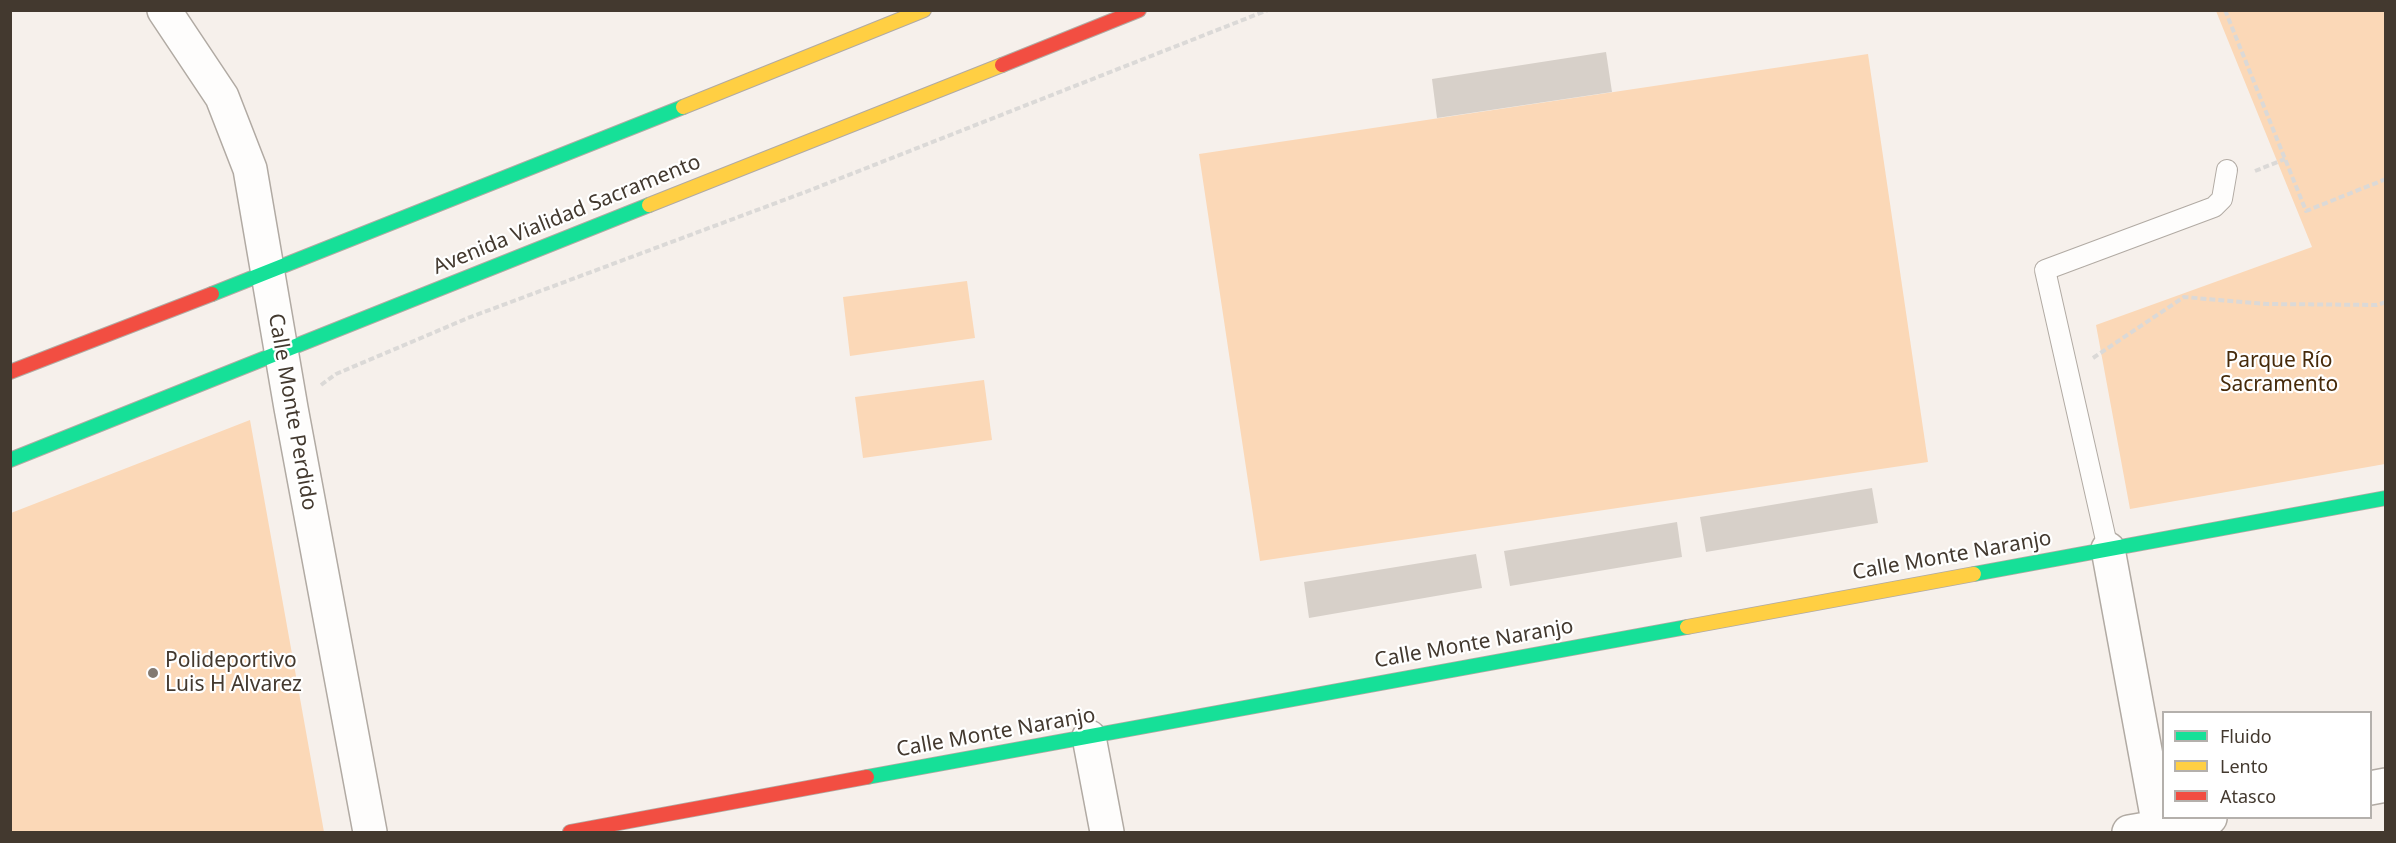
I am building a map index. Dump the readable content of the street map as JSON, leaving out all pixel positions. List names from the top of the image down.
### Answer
{
  "streets": {
    "main road": ["Avenida Vialidad Sacramento", "Calle Monte Naranjo"],
    "street": ["Calle Monte Perdido"]
  },
  "crossings": [
    ["Avenida Vialidad Sacramento", "Calle Monte Perdido"]
  ],
  "parks": ["Parque Río Sacramento"],
  "places": ["Polideportivo Luis H Alvarez"],
  "legend": ["Fluido", "Lento", "Atasco"]
}
